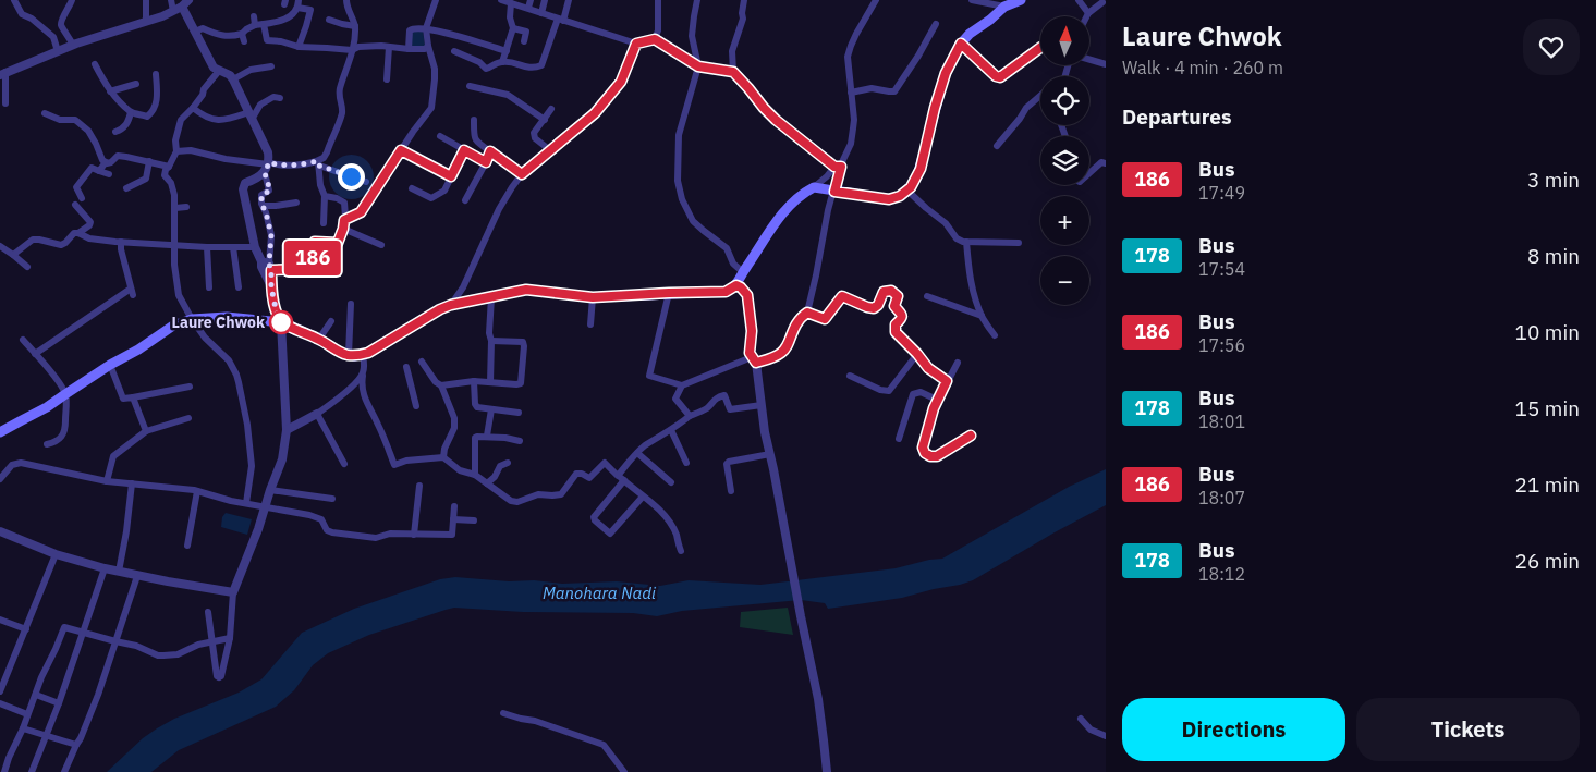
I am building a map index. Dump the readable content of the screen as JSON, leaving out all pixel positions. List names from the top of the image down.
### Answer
{
  "water": ["Manohara Nadi"],
  "places": ["Laure Chwok"],
  "lines": ["bus line 186"],
  "north": "top",
  "page": {
    "on_map": "186",
    "heading": [
      ["Laure Chwok", "Walk · 4 min · 260 m"],
      "Departures"
    ],
    "map_buttons": ["+", "−"],
    "list": [
      {
        "mark": "186",
        "name": "Bus",
        "note": "17:49",
        "value": "3 min"
      },
      {
        "mark": "178",
        "name": "Bus",
        "note": "17:54",
        "value": "8 min"
      },
      {
        "mark": "186",
        "name": "Bus",
        "note": "17:56",
        "value": "10 min"
      },
      {
        "mark": "178",
        "name": "Bus",
        "note": "18:01",
        "value": "15 min"
      },
      {
        "mark": "186",
        "name": "Bus",
        "note": "18:07",
        "value": "21 min"
      },
      {
        "mark": "178",
        "name": "Bus",
        "note": "18:12",
        "value": "26 min"
      }
    ],
    "buttons": ["Directions", "Tickets"]
  }
}
